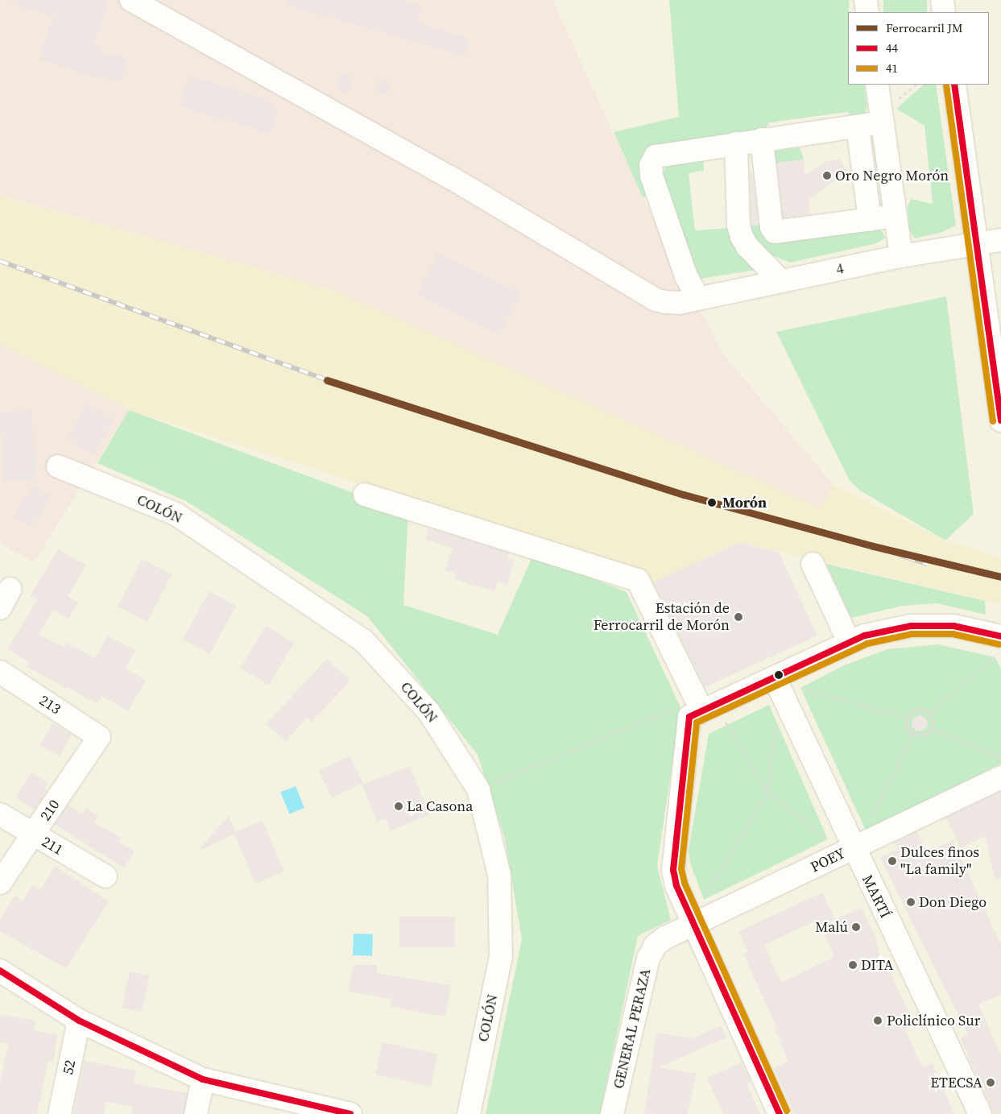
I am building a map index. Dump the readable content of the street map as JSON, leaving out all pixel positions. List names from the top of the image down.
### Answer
{
  "streets": {
    "street": [
      "4",
      "COLÓN",
      "213",
      "210",
      "211",
      "POEY",
      "MARTÍ",
      "GENERAL PERAZA",
      "52"
    ]
  },
  "crossings": [
    ["213", "210"],
    ["210", "211"],
    ["POEY", "MARTÍ"],
    ["POEY", "GENERAL PERAZA"]
  ],
  "places": [
    "Oro Negro Morón",
    "Morón",
    "Estación de Ferrocarril de Morón",
    "La Casona",
    "Dulces finos \"La family\"",
    "Don Diego",
    "Malú",
    "DITA",
    "Policlínico Sur",
    "ETECSA"
  ],
  "lines": ["transit line 44", "transit line 41", "rail line JM"],
  "legend": ["Ferrocarril JM", "44", "41"]
}
